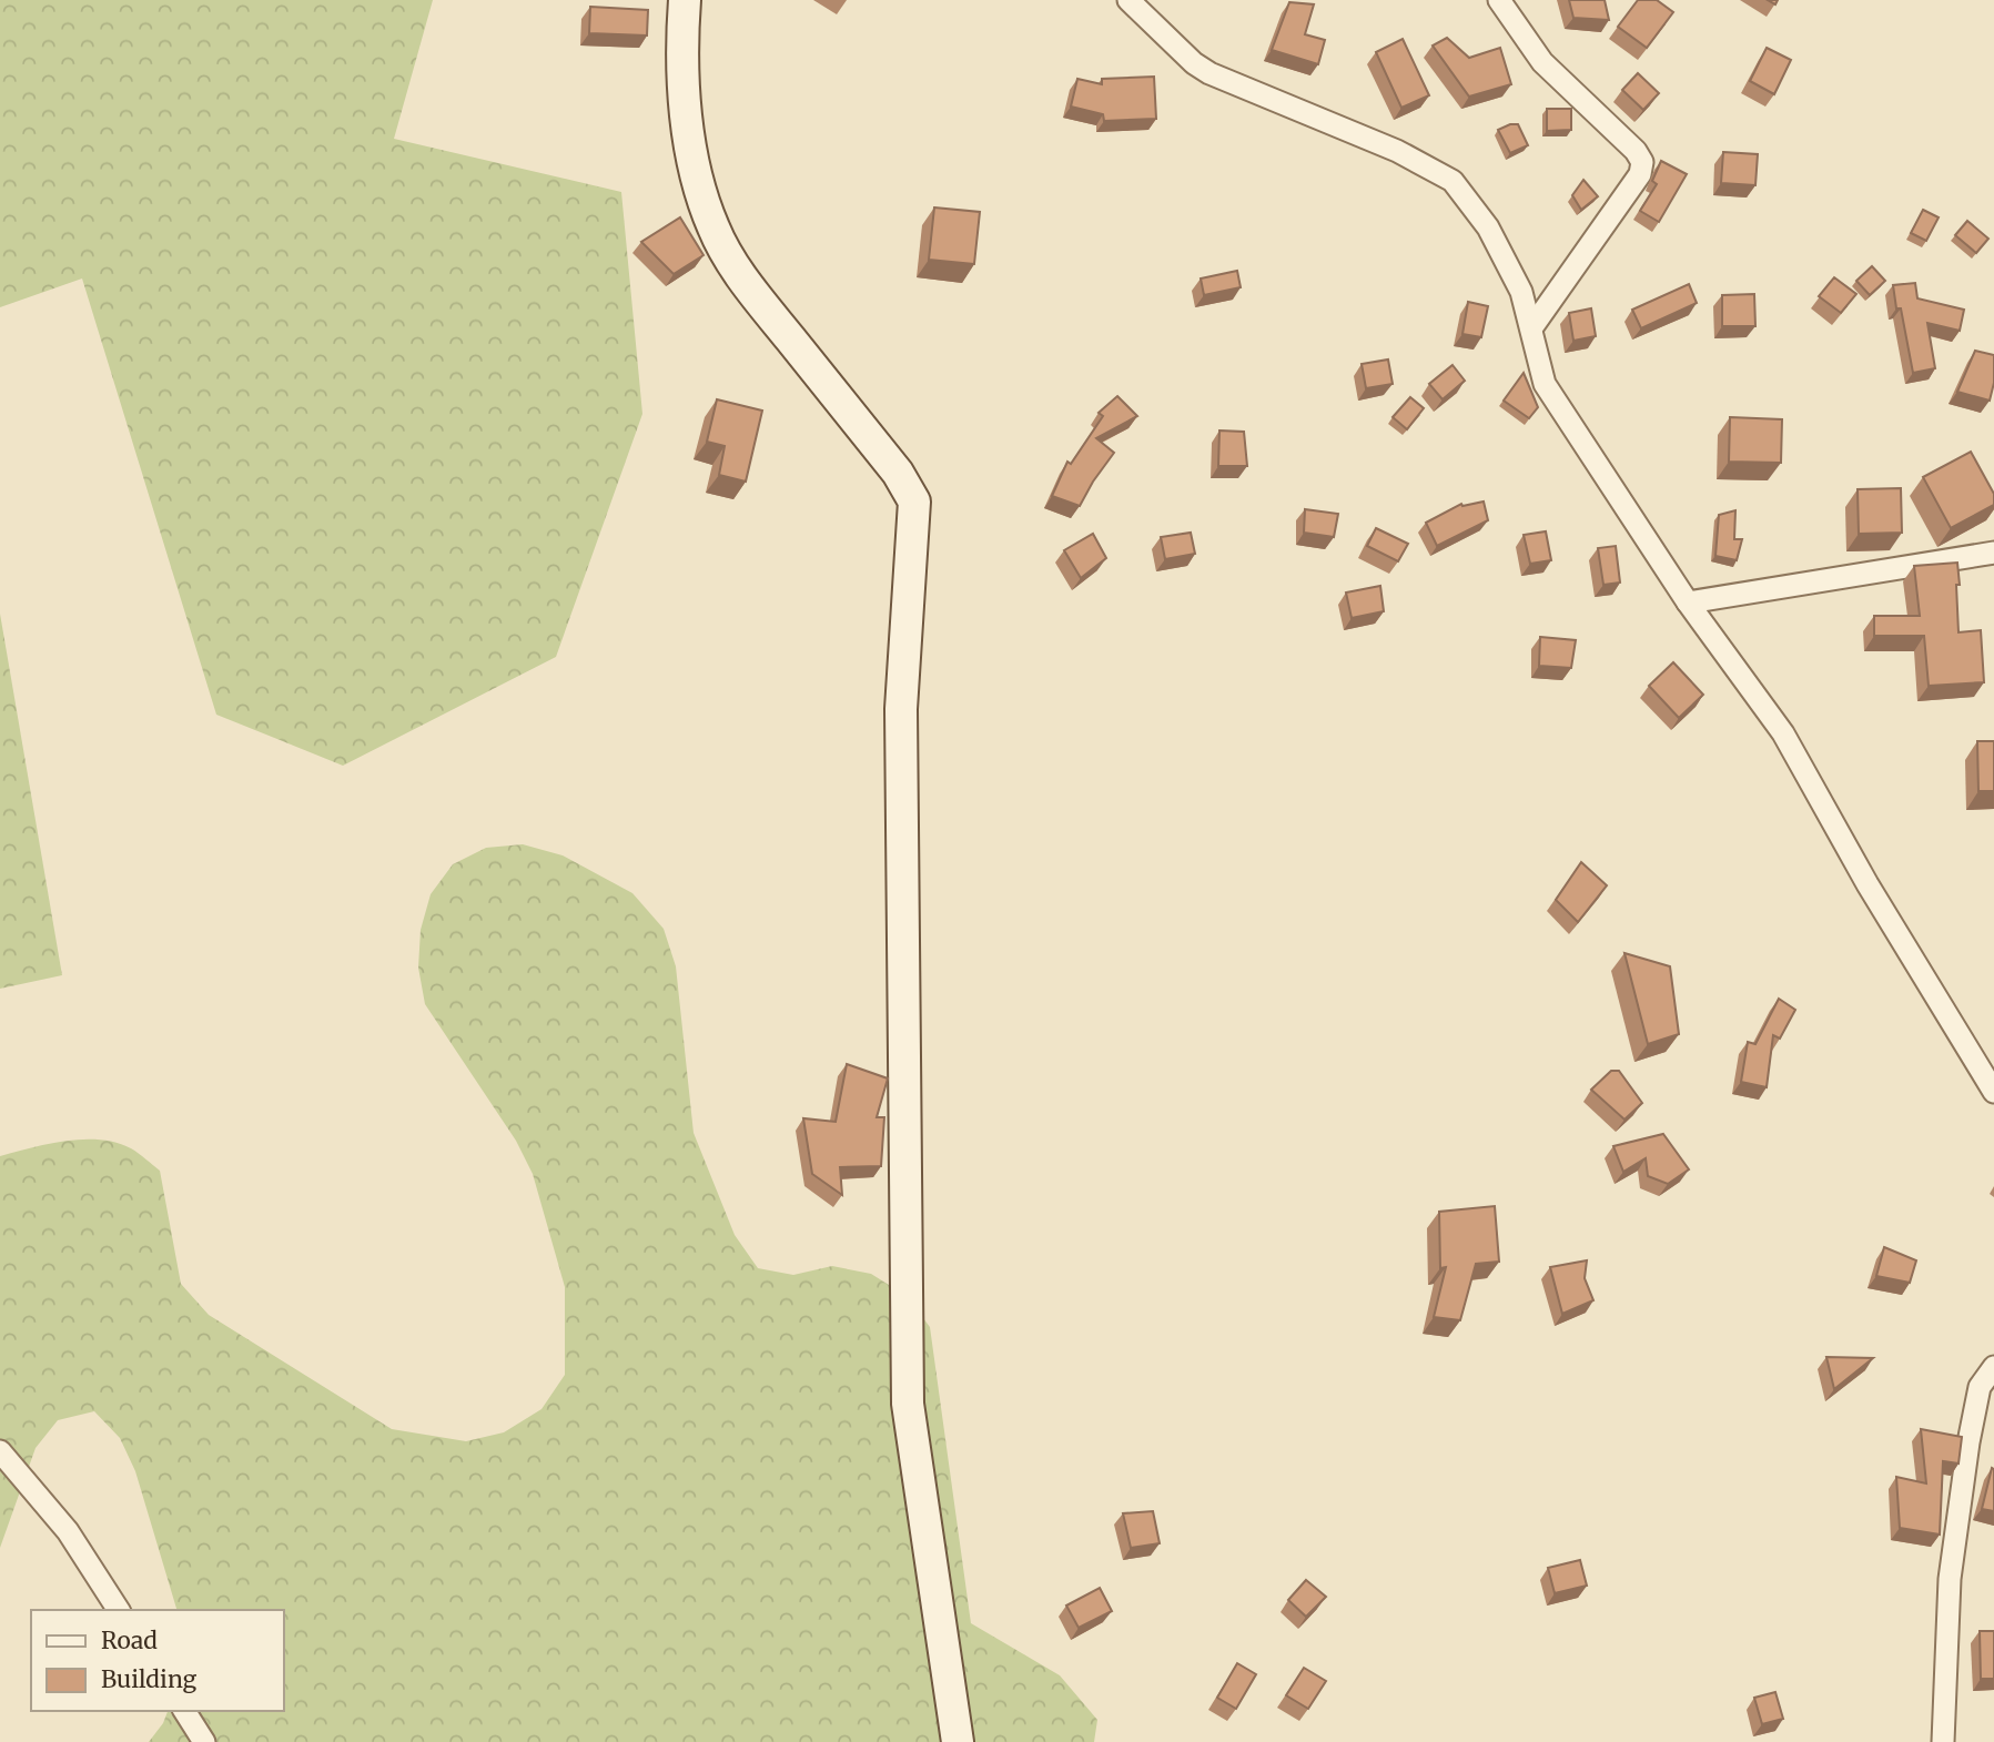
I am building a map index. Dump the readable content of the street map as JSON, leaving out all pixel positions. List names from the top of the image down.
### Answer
{
  "legend": ["Road", "Building"]
}
